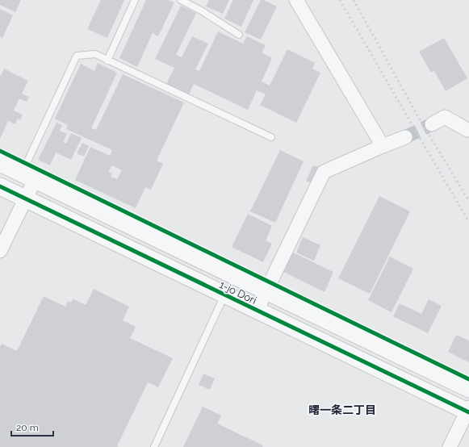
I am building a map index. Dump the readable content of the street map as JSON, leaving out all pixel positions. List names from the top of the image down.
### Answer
{
  "streets": {
    "street": ["1-jo Dori"]
  },
  "districts": ["曙一条二丁目"],
  "scale_bar": "20 m"
}
